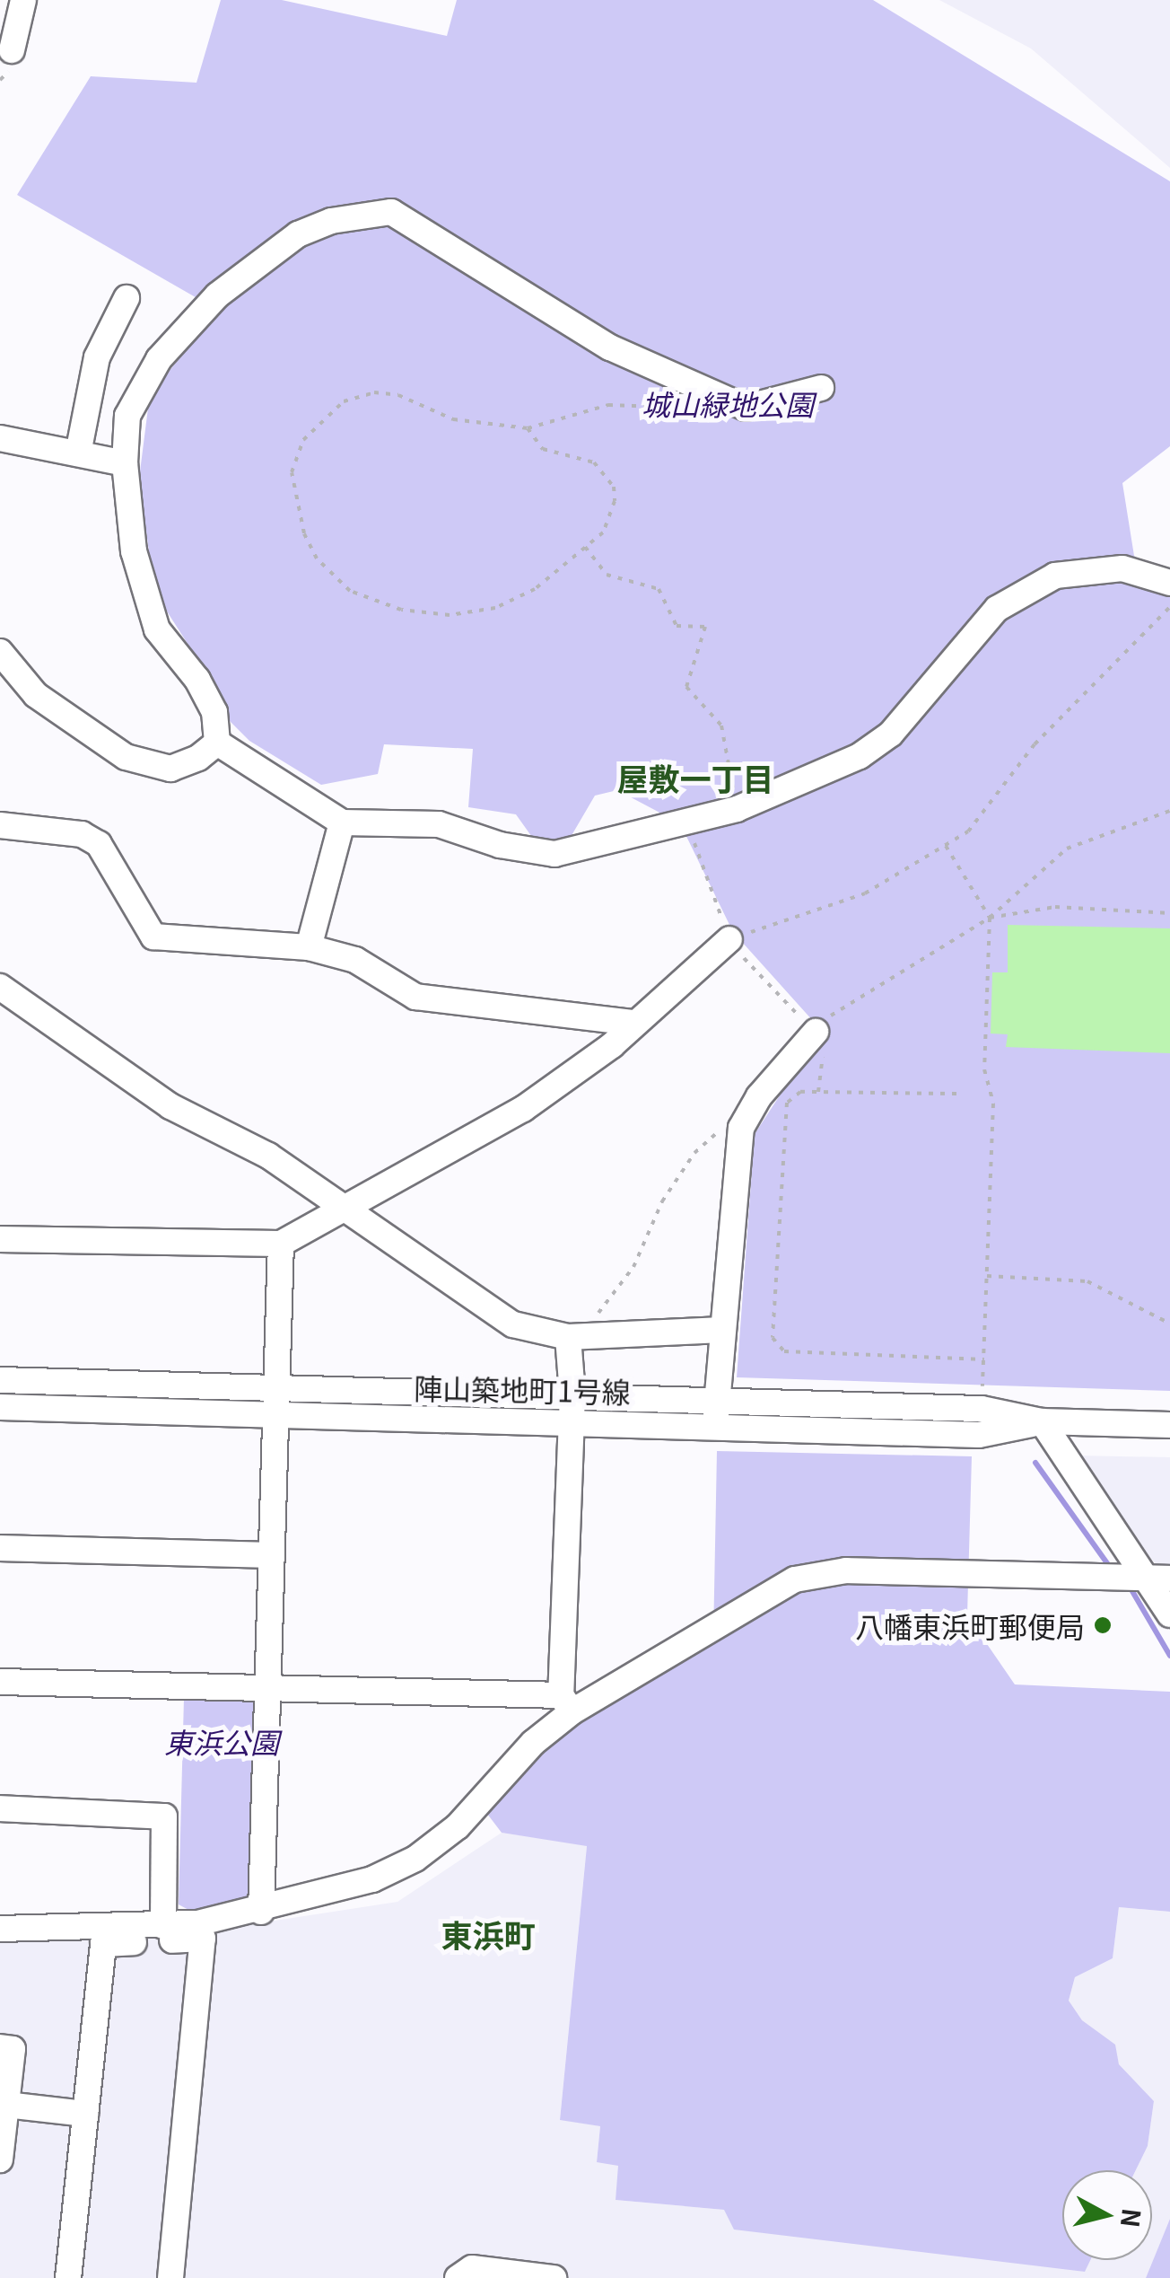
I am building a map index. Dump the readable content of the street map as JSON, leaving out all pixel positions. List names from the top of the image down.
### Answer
{
  "streets": {
    "street": ["陣山築地町1号線"]
  },
  "districts": ["屋敷一丁目", "東浜町"],
  "parks": ["城山緑地公園", "東浜公園"],
  "places": ["八幡東浜町郵便局"],
  "north": "right"
}
